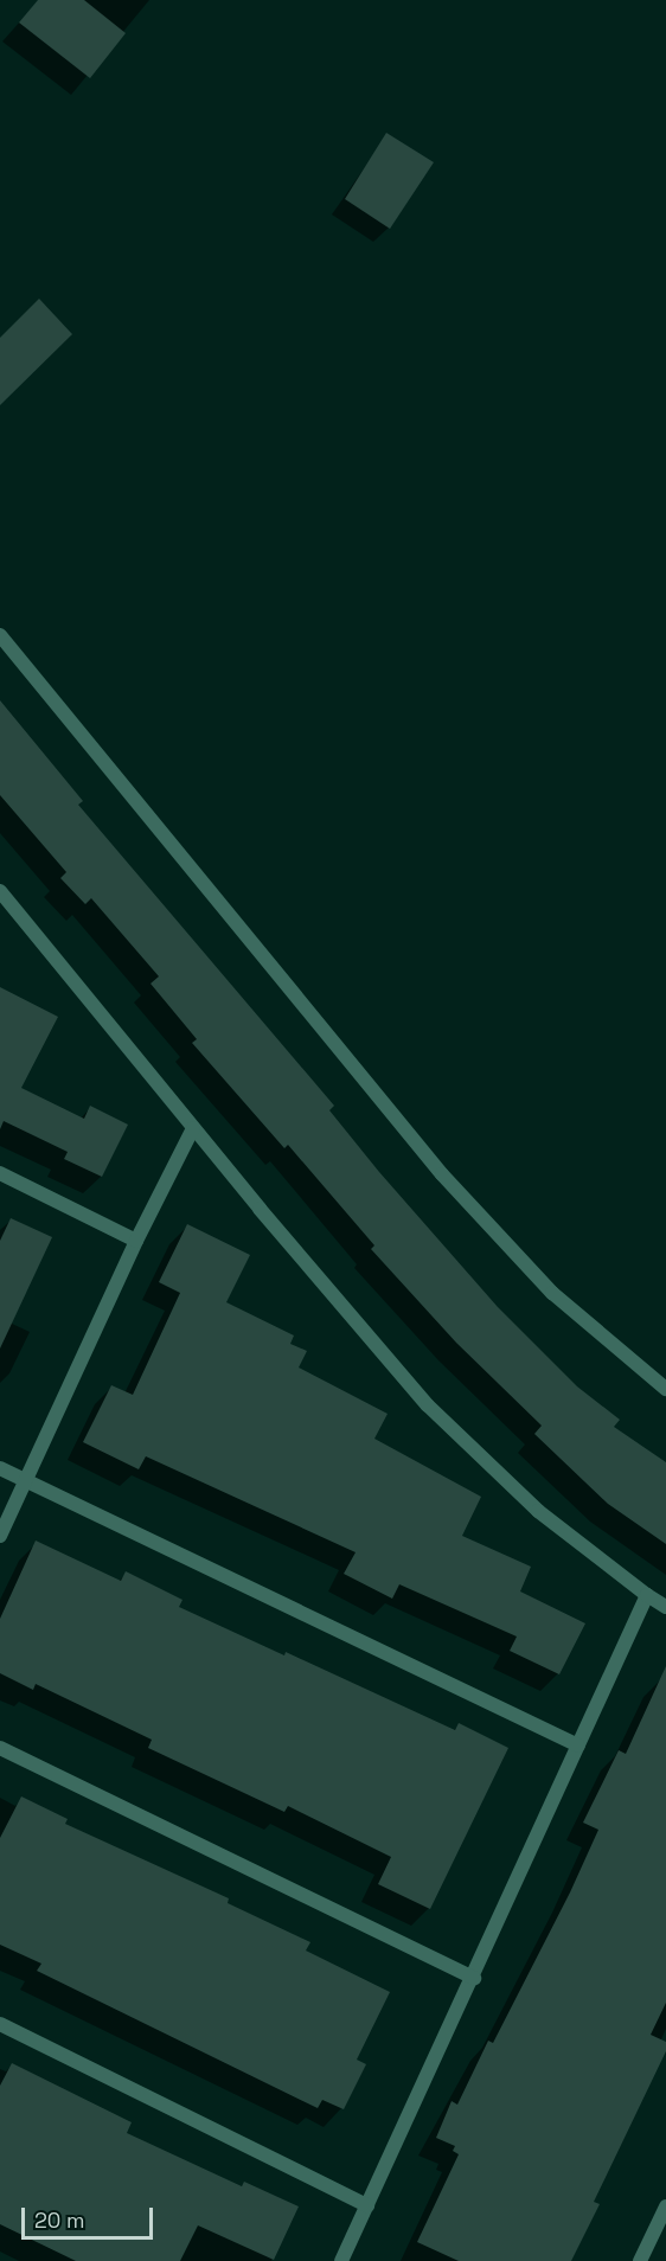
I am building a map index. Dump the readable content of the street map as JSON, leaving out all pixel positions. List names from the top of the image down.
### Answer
{
  "scale_bar": "20 m"
}
